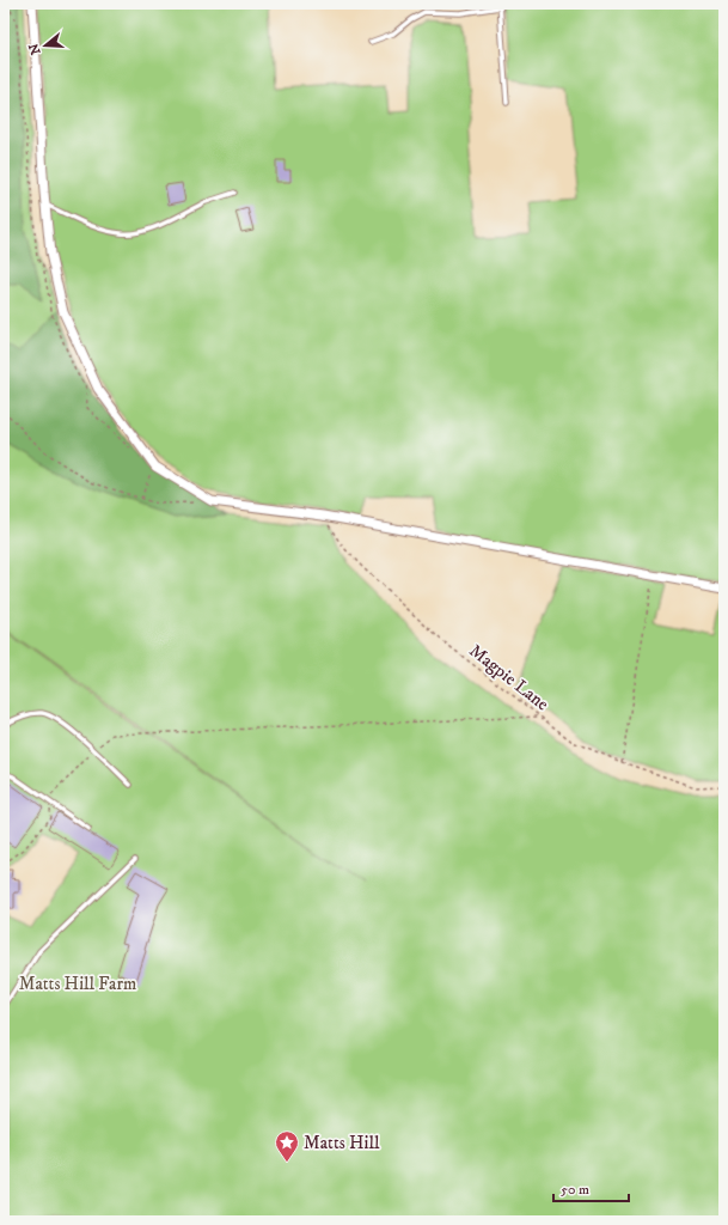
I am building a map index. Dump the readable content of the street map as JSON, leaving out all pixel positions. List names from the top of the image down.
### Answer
{
  "streets": {
    "path": ["Magpie Lane"]
  },
  "parks": ["Matts Hill Farm"],
  "places": {
    "place": ["Matts Hill"]
  },
  "scale_bar": "50 m",
  "north": "left"
}
